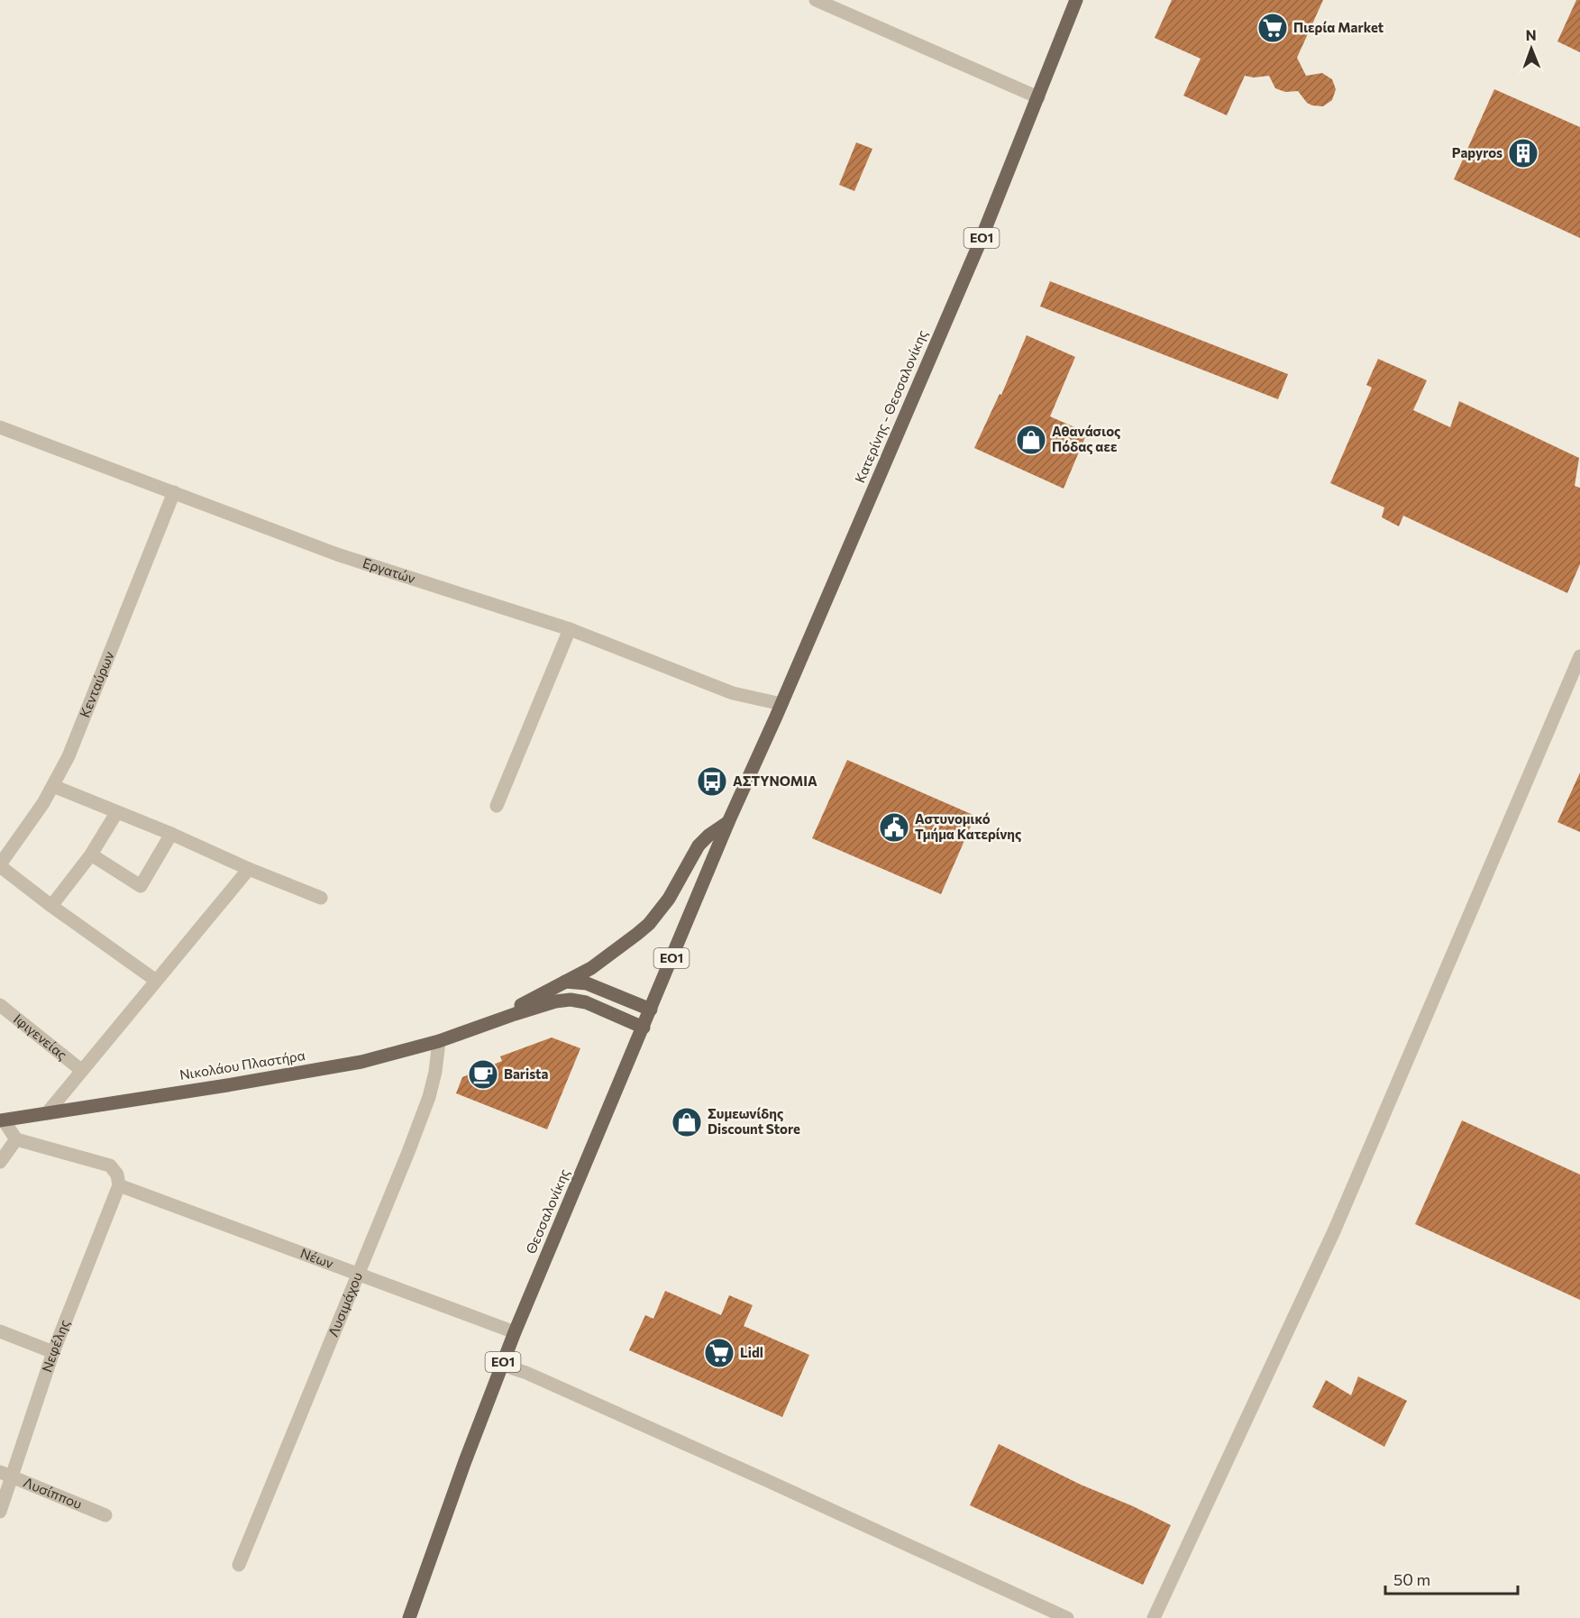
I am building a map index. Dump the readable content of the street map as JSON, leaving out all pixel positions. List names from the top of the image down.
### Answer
{
  "streets": {
    "main road": [
      "ΕΟ1",
      "Κατερίνης - Θεσσαλονίκης",
      "Νικολάου Πλαστήρα",
      "Θεσσαλονίκης"
    ],
    "street": [
      "Εργατών",
      "Κενταύρων",
      "Ιφιγενείας",
      "Νέων",
      "Λυσιμάχου",
      "Νεφέλης",
      "Λυσίππου"
    ]
  },
  "crossings": [
    ["Κατερίνης - Θεσσαλονίκης", "Εργατών"],
    ["Κατερίνης - Θεσσαλονίκης", "Νικολάου Πλαστήρα"],
    ["Κατερίνης - Θεσσαλονίκης", "Θεσσαλονίκης"],
    ["Εργατών", "Κενταύρων"],
    ["Νικολάου Πλαστήρα", "Θεσσαλονίκης"],
    ["Νικολάου Πλαστήρα", "Λυσιμάχου"],
    ["Θεσσαλονίκης", "Νέων"],
    ["Νέων", "Λυσιμάχου"],
    ["Νέων", "Νεφέλης"],
    ["Νεφέλης", "Λυσίππου"]
  ],
  "places": {
    "supermarket": ["Πιερία Market", "Lidl"],
    "building": ["Papyros"],
    "shop": ["Αθανάσιος Πόδας αεε", "Συμεωνίδης Discount Store"],
    "bus stop": ["ΑΣΤΥΝΟΜΙΑ"],
    "public building": ["Αστυνομικό Τμήμα Κατερίνης"],
    "cafe": ["Barista"]
  },
  "scale_bar": "50 m",
  "north": "top"
}
